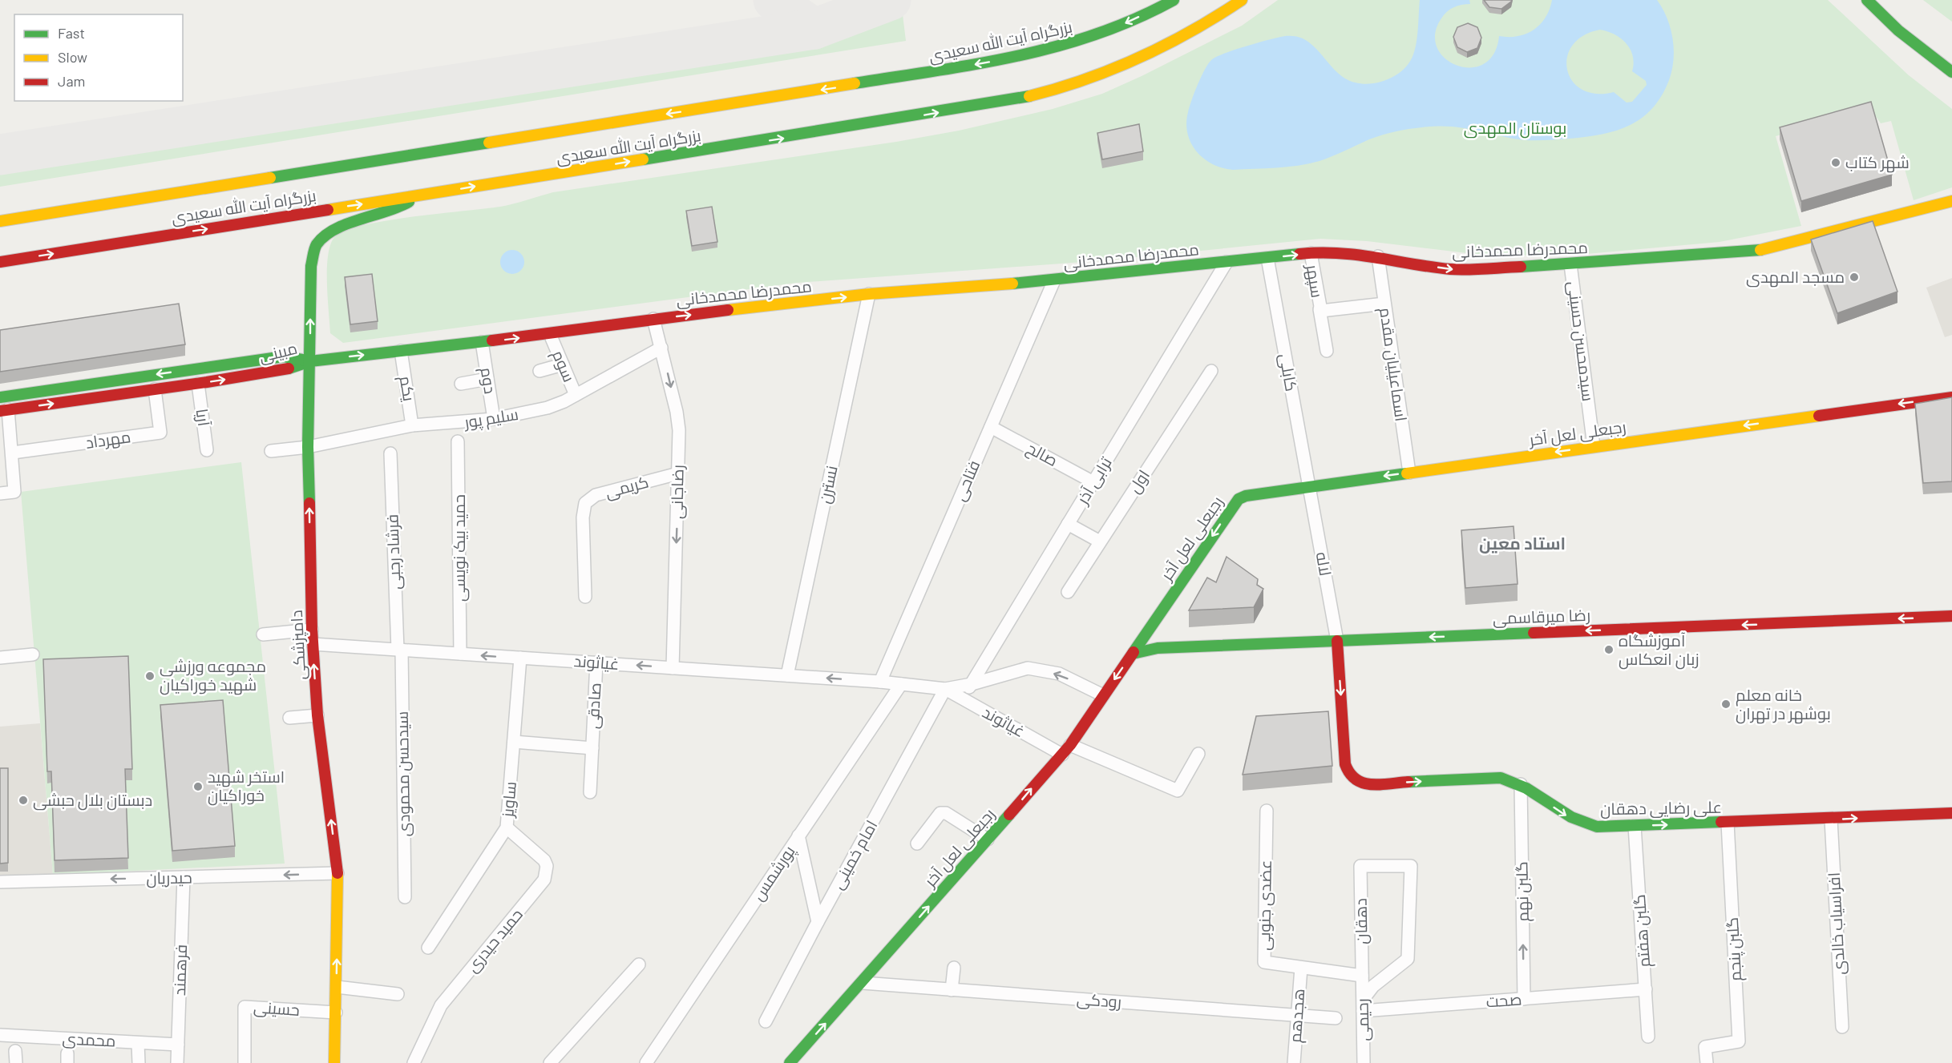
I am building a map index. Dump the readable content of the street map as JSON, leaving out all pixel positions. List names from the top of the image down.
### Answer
{
  "streets": {
    "main road": [
      "بزرگراه آیت الله سعیدی",
      "محمدرضا محمدخانی",
      "مبینی",
      "رجبعلی لعل آخر",
      "رضا میرقاسمی",
      "دامپزشکی",
      "علی رضایی دهقان"
    ],
    "street": [
      "سپهر",
      "سیدمحسن حسینی",
      "اسماعیلیان مقدم",
      "سوم",
      "کابلی",
      "دوم",
      "یکم",
      "آریا",
      "سلیم پور",
      "مهرداد",
      "صالح",
      "فتاحی",
      "ترابی آذر",
      "اول",
      "نسترن",
      "کریمی",
      "رضاجانی",
      "حمید بیک نویسی",
      "فرشاد رجبی",
      "لاله",
      "غیاثوند",
      "صادقی",
      "سیدحسن محمودی",
      "ساویز",
      "امام خمینی",
      "پورشمس",
      "حیدریان",
      "گلبن نهم",
      "عضدی جنوبی",
      "دهقان",
      "افراسیاب خالدی",
      "گلبن هفتم",
      "حمید حیدری",
      "گلبن پنجم",
      "فرهمند",
      "رودکی",
      "صحت",
      "حسینی",
      "هجدهم",
      "رحیمی",
      "محمدی"
    ]
  },
  "crossings": [
    ["بزرگراه آیت الله سعیدی", "دامپزشکی"],
    ["محمدرضا محمدخانی", "سپهر"],
    ["محمدرضا محمدخانی", "سیدمحسن حسینی"],
    ["محمدرضا محمدخانی", "مبینی"],
    ["محمدرضا محمدخانی", "اسماعیلیان مقدم"],
    ["محمدرضا محمدخانی", "کابلی"],
    ["محمدرضا محمدخانی", "دوم"],
    ["محمدرضا محمدخانی", "یکم"],
    ["محمدرضا محمدخانی", "فتاحی"],
    ["محمدرضا محمدخانی", "ترابی آذر"],
    ["محمدرضا محمدخانی", "نسترن"],
    ["محمدرضا محمدخانی", "رضاجانی"],
    ["محمدرضا محمدخانی", "دامپزشکی"],
    ["سپهر", "اسماعیلیان مقدم"],
    ["سیدمحسن حسینی", "رجبعلی لعل آخر"],
    ["مبینی", "آریا"],
    ["مبینی", "مهرداد"],
    ["مبینی", "دامپزشکی"],
    ["اسماعیلیان مقدم", "رجبعلی لعل آخر"],
    ["سوم", "سلیم پور"],
    ["کابلی", "رجبعلی لعل آخر"],
    ["کابلی", "لاله"],
    ["دوم", "سلیم پور"],
    ["یکم", "سلیم پور"],
    ["سلیم پور", "رضاجانی"],
    ["سلیم پور", "دامپزشکی"],
    ["رجبعلی لعل آخر", "لاله"],
    ["رجبعلی لعل آخر", "رضا میرقاسمی"],
    ["رجبعلی لعل آخر", "غیاثوند"],
    ["رجبعلی لعل آخر", "رودکی"],
    ["صالح", "فتاحی"],
    ["صالح", "ترابی آذر"],
    ["فتاحی", "غیاثوند"],
    ["ترابی آذر", "غیاثوند"],
    ["نسترن", "غیاثوند"],
    ["کریمی", "رضاجانی"],
    ["رضاجانی", "غیاثوند"],
    ["حمید بیک نویسی", "غیاثوند"],
    ["فرشاد رجبی", "غیاثوند"],
    ["فرشاد رجبی", "سیدحسن محمودی"],
    ["لاله", "رضا میرقاسمی"],
    ["لاله", "علی رضایی دهقان"],
    ["رضا میرقاسمی", "علی رضایی دهقان"],
    ["دامپزشکی", "غیاثوند"],
    ["دامپزشکی", "حیدریان"],
    ["دامپزشکی", "حسینی"],
    ["غیاثوند", "صادقی"],
    ["غیاثوند", "سیدحسن محمودی"],
    ["غیاثوند", "ساویز"],
    ["غیاثوند", "امام خمینی"],
    ["غیاثوند", "پورشمس"],
    ["صادقی", "ساویز"],
    ["ساویز", "حمید حیدری"],
    ["علی رضایی دهقان", "گلبن نهم"],
    ["علی رضایی دهقان", "افراسیاب خالدی"],
    ["علی رضایی دهقان", "گلبن هفتم"],
    ["علی رضایی دهقان", "گلبن پنجم"],
    ["حیدریان", "فرهمند"],
    ["گلبن نهم", "صحت"],
    ["عضدی جنوبی", "هجدهم"],
    ["دهقان", "صحت"],
    ["دهقان", "رحیمی"],
    ["گلبن هفتم", "صحت"],
    ["فرهمند", "محمدی"],
    ["رودکی", "هجدهم"],
    ["صحت", "رحیمی"]
  ],
  "one_way": [
    "محمدرضا محمدخانی",
    "رضاجانی",
    "رضا میرقاسمی",
    "دامپزشکی",
    "علی رضایی دهقان",
    "حیدریان",
    "گلبن نهم"
  ],
  "districts": ["استاد معین"],
  "parks": ["بوستان المهدی"],
  "places": [
    "شهر کتاب",
    "مسجد المهدی",
    "آموزشگاه زبان انعکاس",
    "مجموعه ورزشی شهید خوراکیان",
    "خانه معلم بوشهر در تهران",
    "استخر شهید خوراکیان",
    "دبستان بلال حبشی"
  ],
  "legend": ["Fast", "Slow", "Jam"]
}
